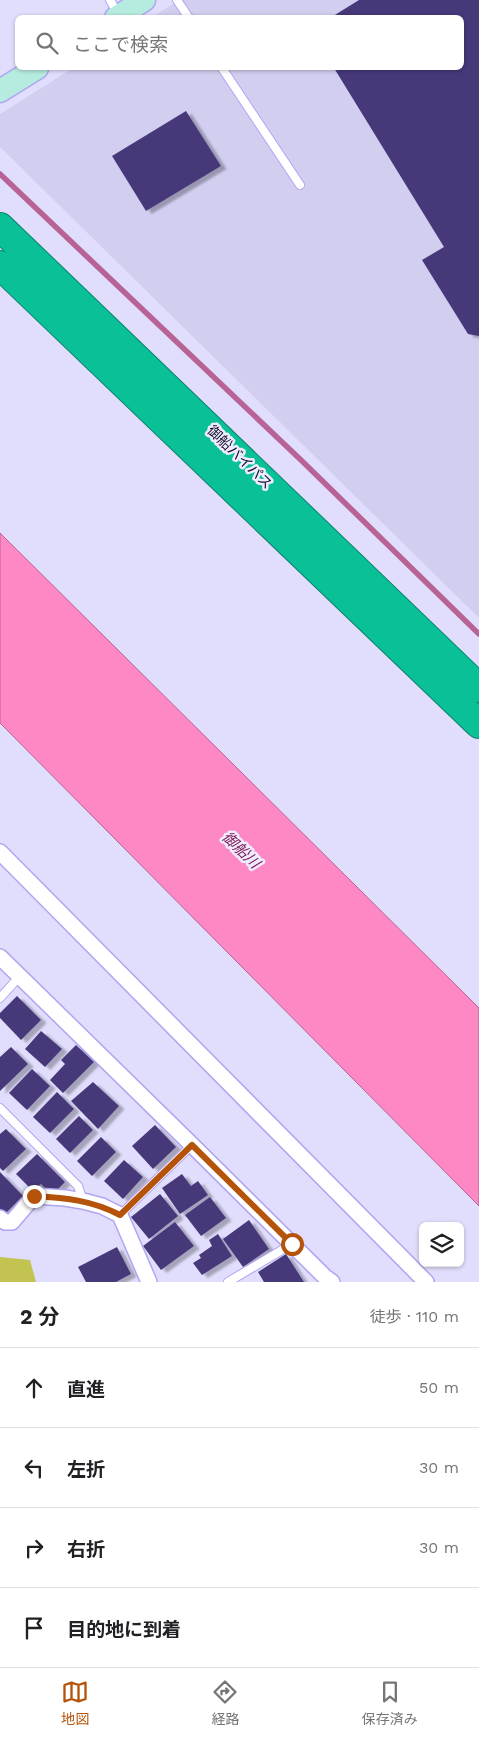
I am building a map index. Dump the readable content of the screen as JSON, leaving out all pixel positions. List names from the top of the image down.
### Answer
{
  "streets": {
    "highway": ["御船バイパス"]
  },
  "water": ["御船川"],
  "page": {
    "search": "ここで検索",
    "heading": ["2 分", "徒歩 · 110 m"],
    "list": [
      ["直進", "50 m"],
      ["左折", "30 m"],
      ["右折", "30 m"],
      "目的地に到着"
    ],
    "nav": ["地図", "経路", "保存済み"]
  }
}
